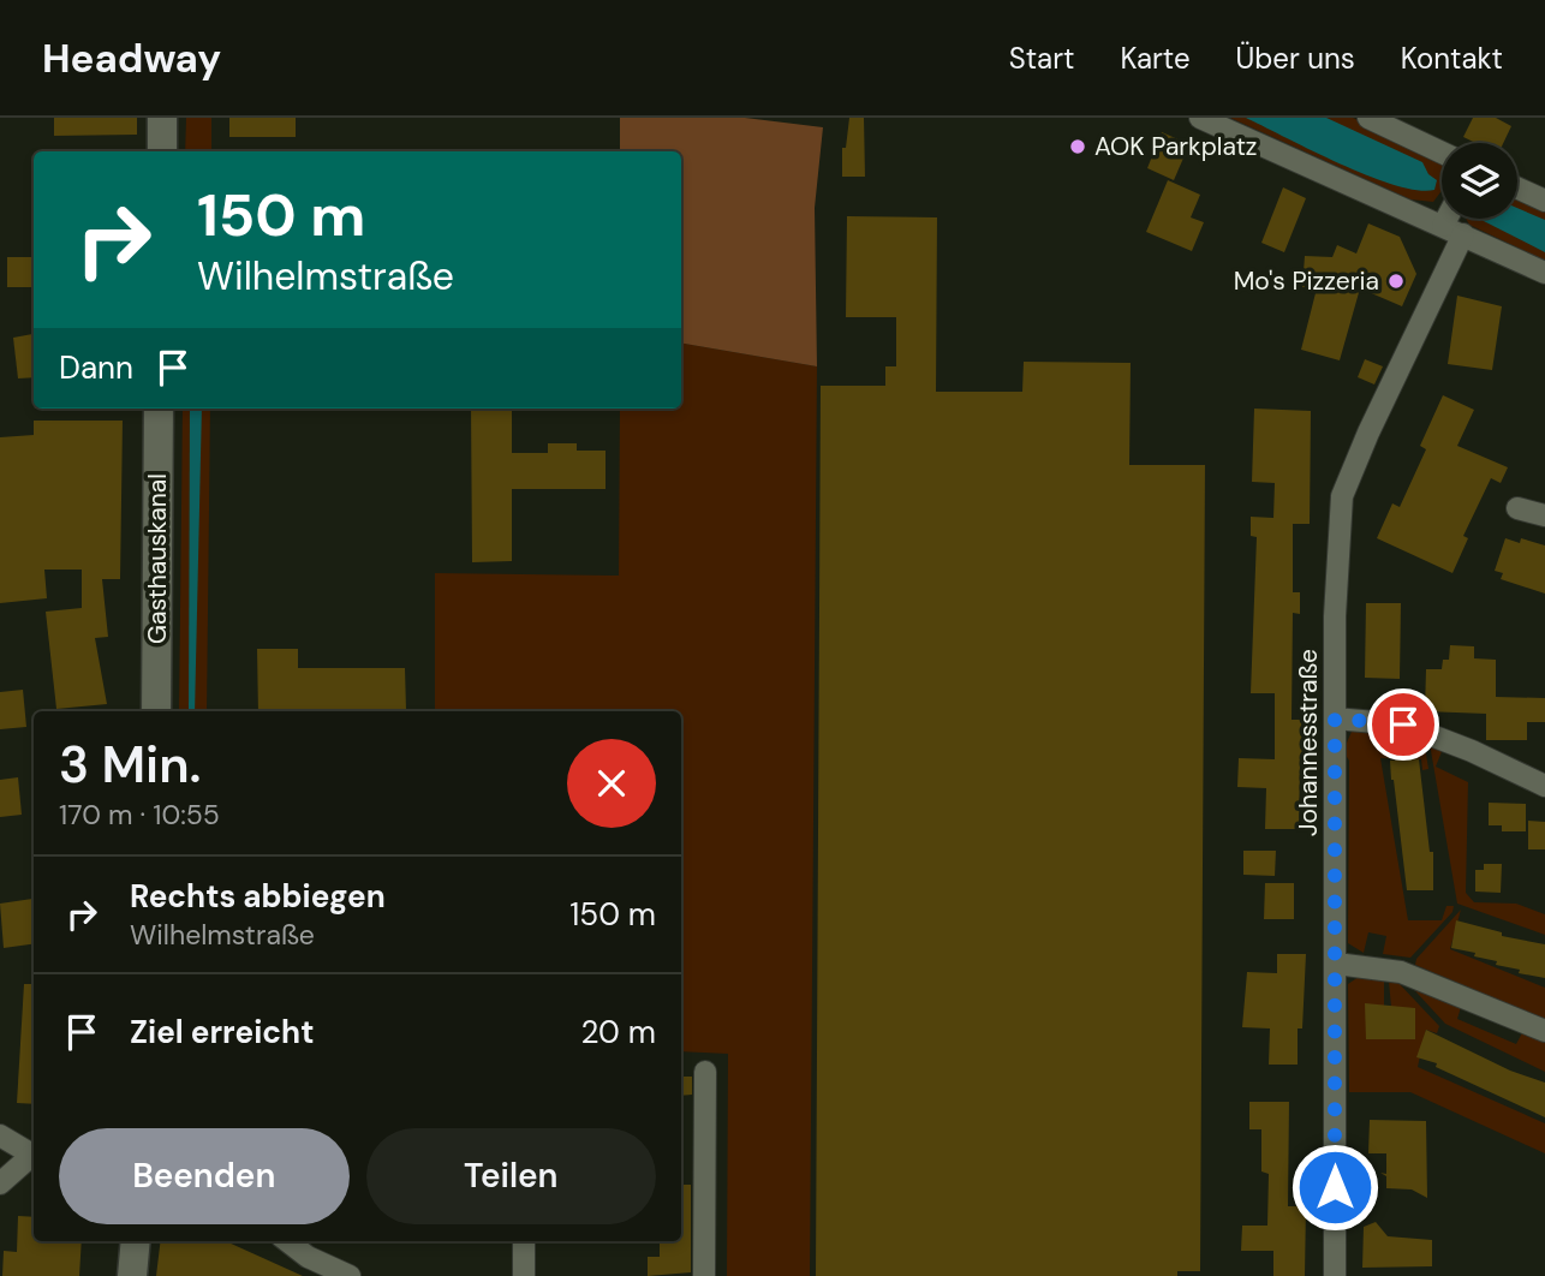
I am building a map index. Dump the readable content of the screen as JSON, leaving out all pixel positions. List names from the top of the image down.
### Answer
{
  "streets": {
    "street": ["Gasthauskanal", "Johannesstraße"]
  },
  "places": ["AOK Parkplatz", "Mo's Pizzeria"],
  "page": {
    "header": "Headway",
    "nav": [
      "Start",
      "Karte",
      "Über uns",
      "Kontakt"
    ],
    "turn": ["150 m", "Wilhelmstraße"],
    "then": "Dann",
    "heading": ["3 Min.", "170 m · 10:55"],
    "list": [
      {
        "name": "Rechts abbiegen",
        "note": "Wilhelmstraße",
        "value": "150 m"
      },
      {
        "name": "Ziel erreicht",
        "value": "20 m"
      }
    ],
    "buttons": ["Beenden", "Teilen"]
  }
}
